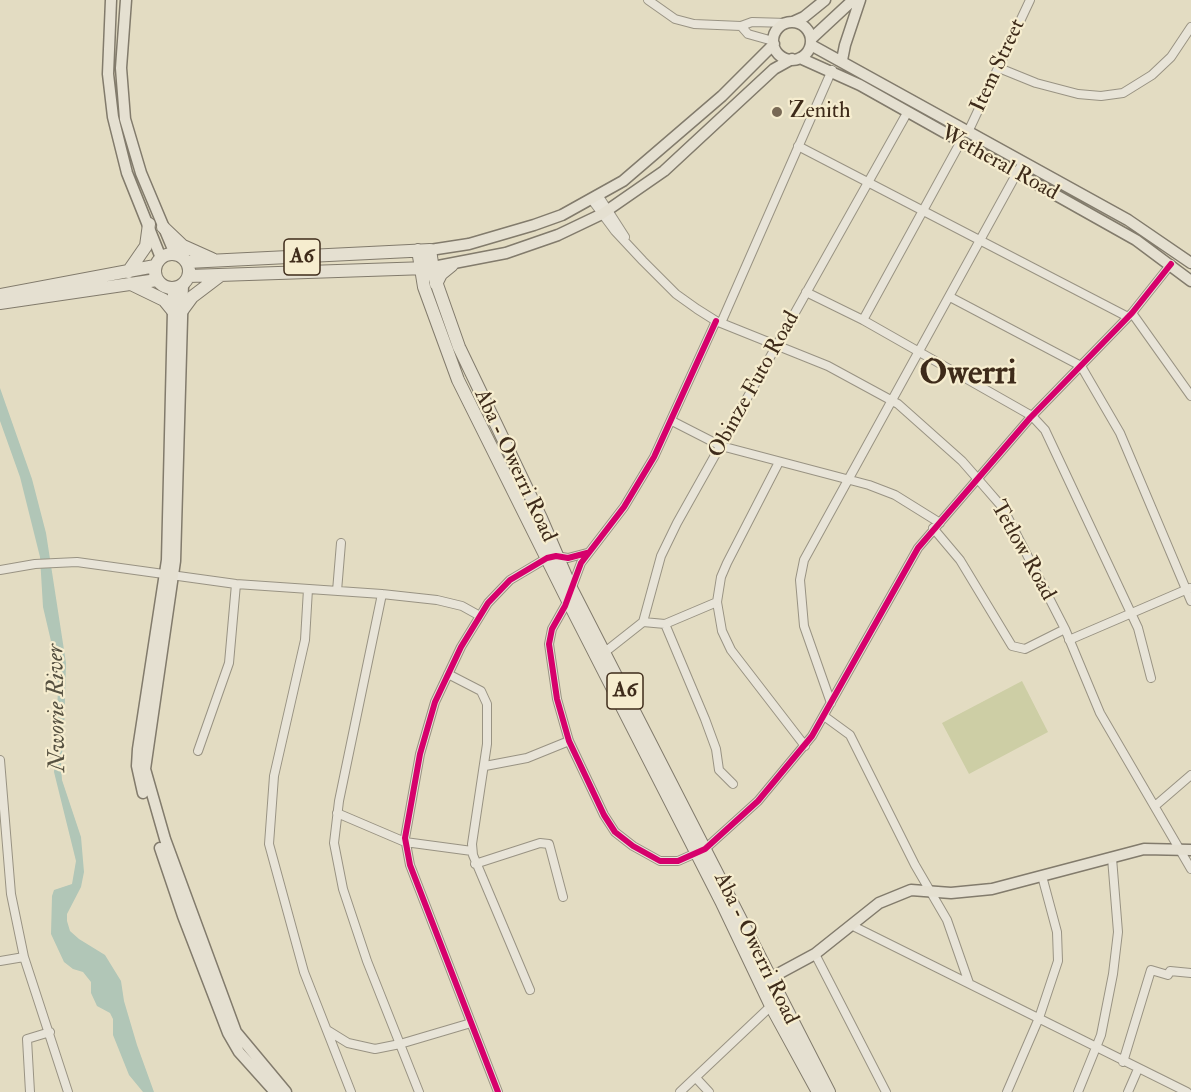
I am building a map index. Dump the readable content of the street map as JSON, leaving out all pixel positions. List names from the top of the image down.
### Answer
{
  "streets": {
    "highway": ["A6", "Aba - Owerri Road"],
    "main road": ["Wetheral Road"],
    "street": ["Item Street", "Obinze Futo Road", "Tetlow Road"]
  },
  "crossings": [
    ["Item Street", "Wetheral Road"],
    ["Wetheral Road", "Obinze Futo Road"],
    ["A6", "Aba - Owerri Road"],
    ["Obinze Futo Road", "Tetlow Road"]
  ],
  "districts": ["Owerri"],
  "water": ["Nworie River"],
  "places": ["Zenith"]
}
